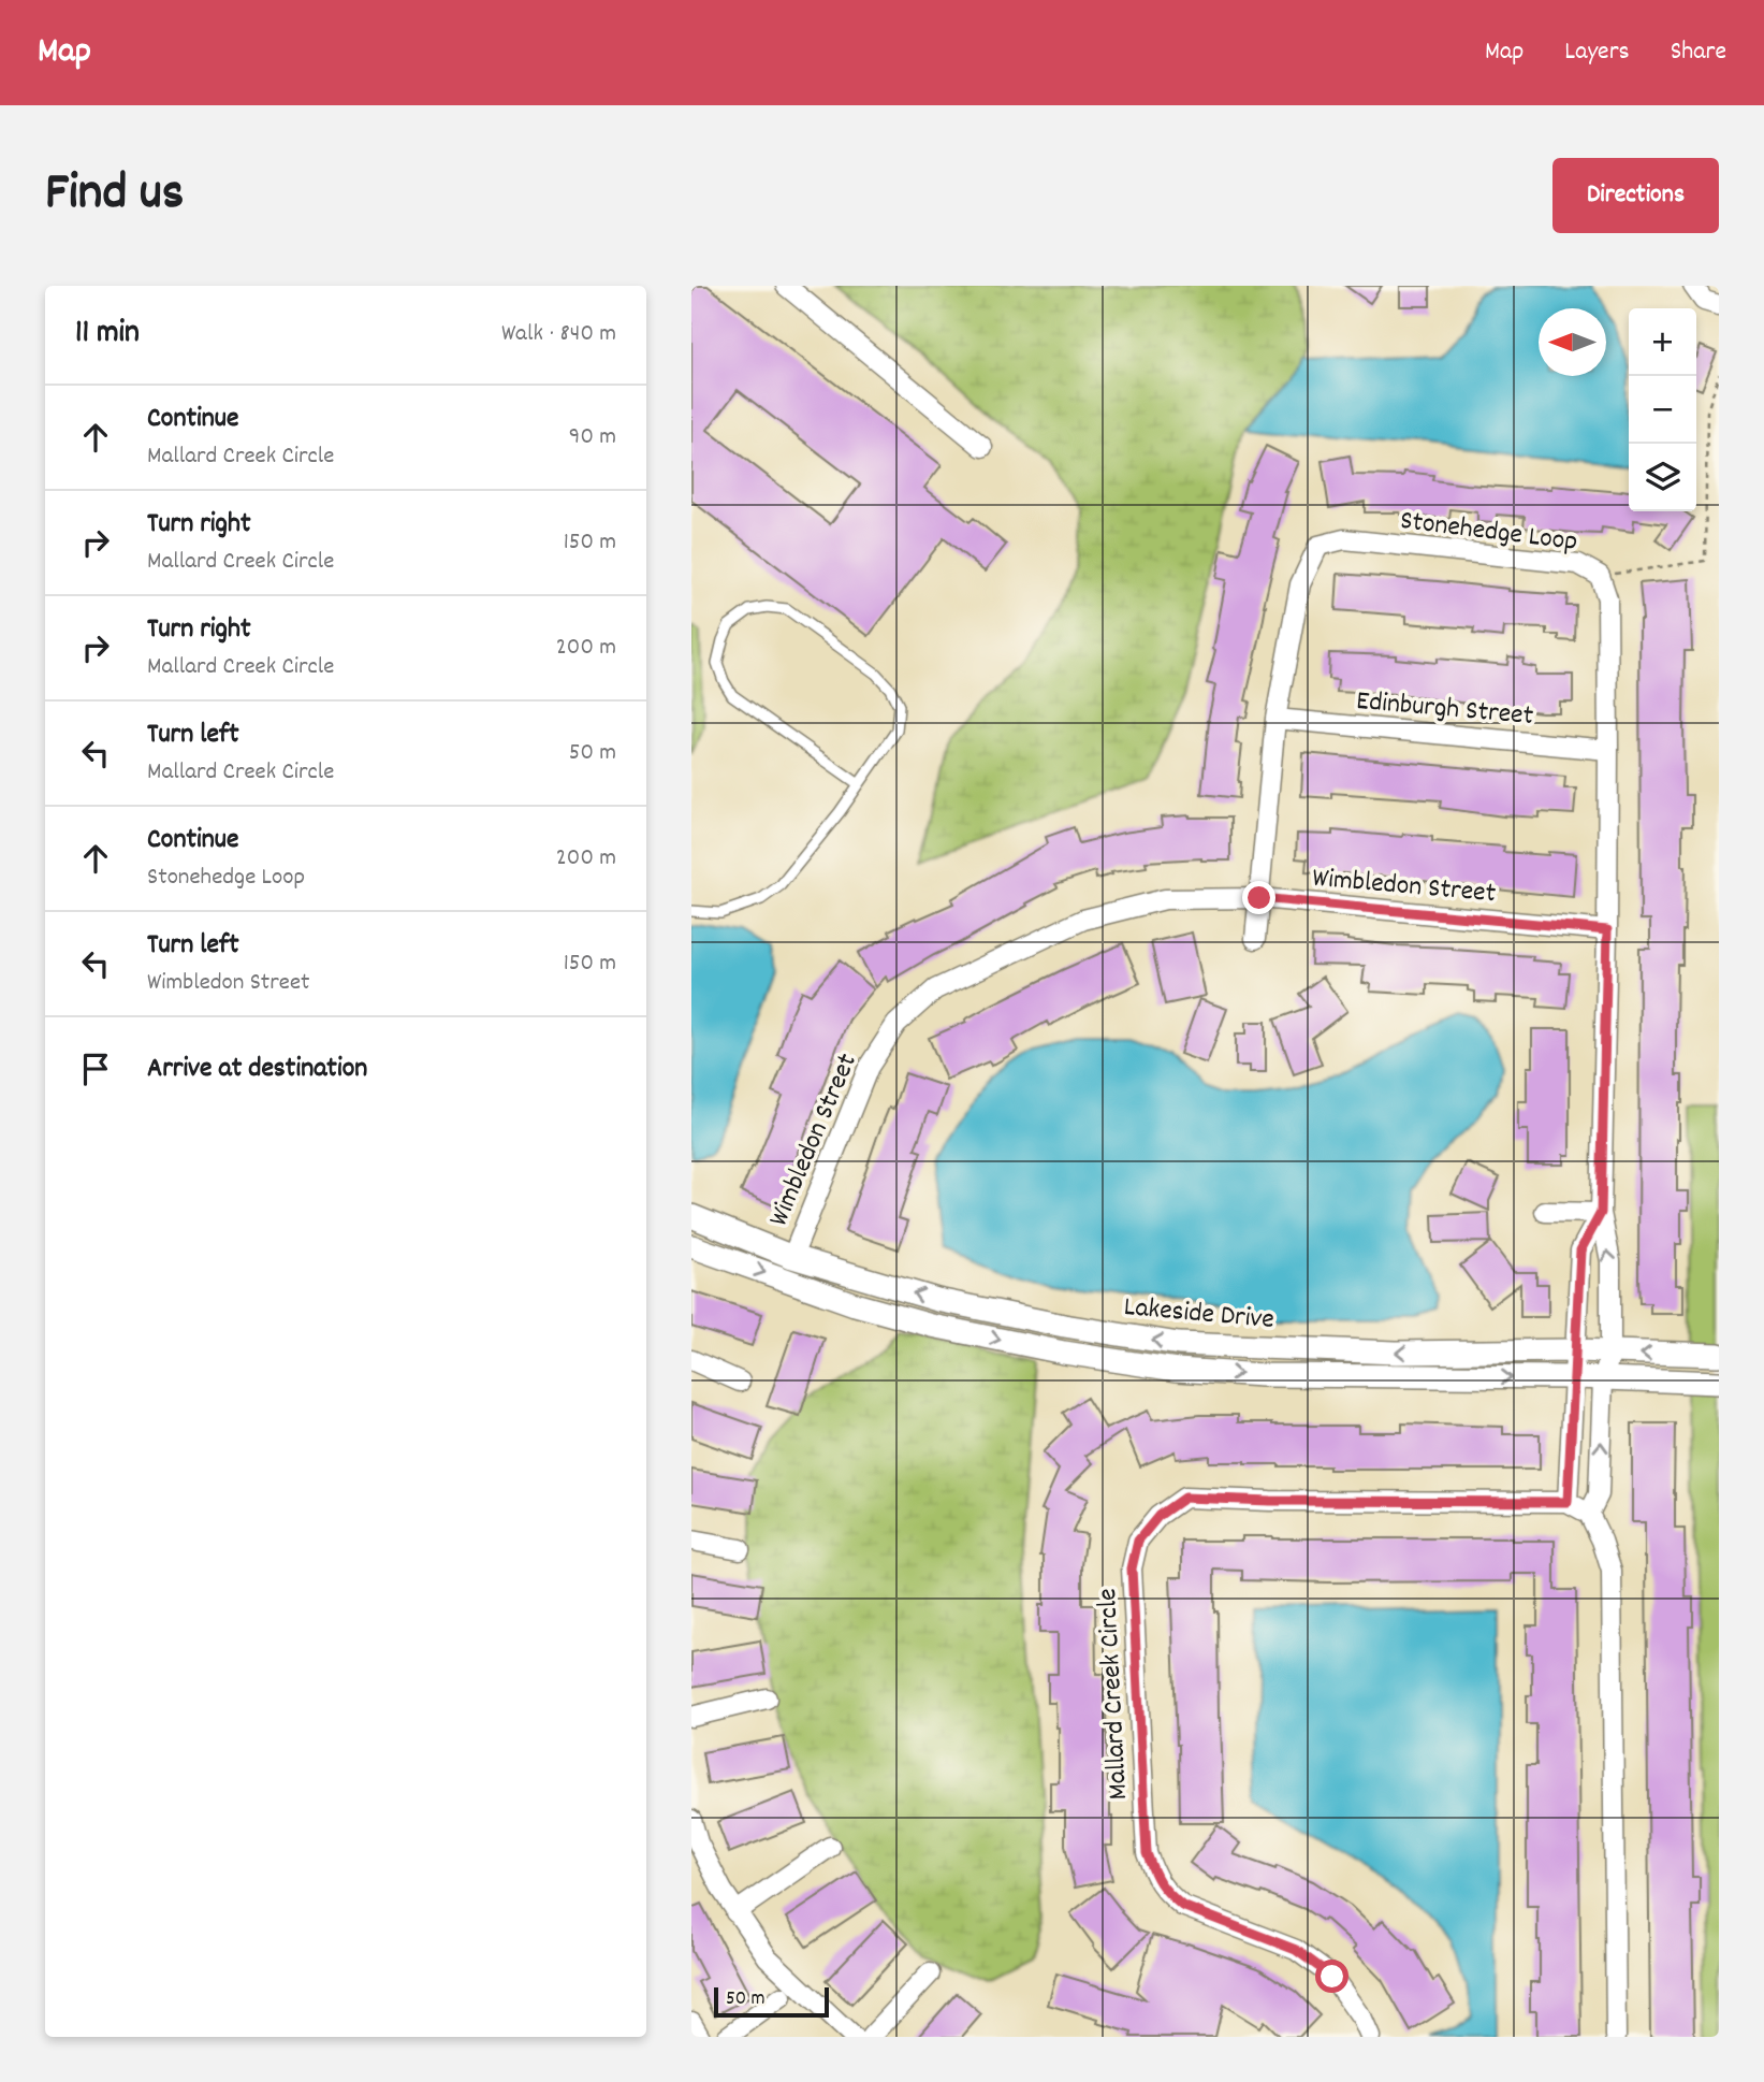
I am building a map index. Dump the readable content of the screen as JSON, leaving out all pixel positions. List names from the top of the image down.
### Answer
{
  "streets": {
    "street": [
      "Stonehedge Loop",
      "Edinburgh Street",
      "Wimbledon Street",
      "Lakeside Drive",
      "Mallard Creek Circle"
    ]
  },
  "crossings": [
    ["Stonehedge Loop", "Edinburgh Street"],
    ["Stonehedge Loop", "Wimbledon Street"],
    ["Stonehedge Loop", "Lakeside Drive"],
    ["Wimbledon Street", "Lakeside Drive"]
  ],
  "scale_bar": "50 m",
  "north": "left",
  "page": {
    "header": "Map",
    "nav": ["Map", "Layers", "Share"],
    "title": "Find us",
    "buttons": "Directions",
    "heading": ["11 min", "Walk · 840 m"],
    "map_buttons": ["+", "−"],
    "list": [
      ["Continue", "Mallard Creek Circle", "90 m"],
      ["Turn right", "Mallard Creek Circle", "150 m"],
      ["Turn right", "Mallard Creek Circle", "200 m"],
      ["Turn left", "Mallard Creek Circle", "50 m"],
      ["Continue", "Stonehedge Loop", "200 m"],
      ["Turn left", "Wimbledon Street", "150 m"],
      "Arrive at destination"
    ],
    "scale": "50 m"
  }
}
